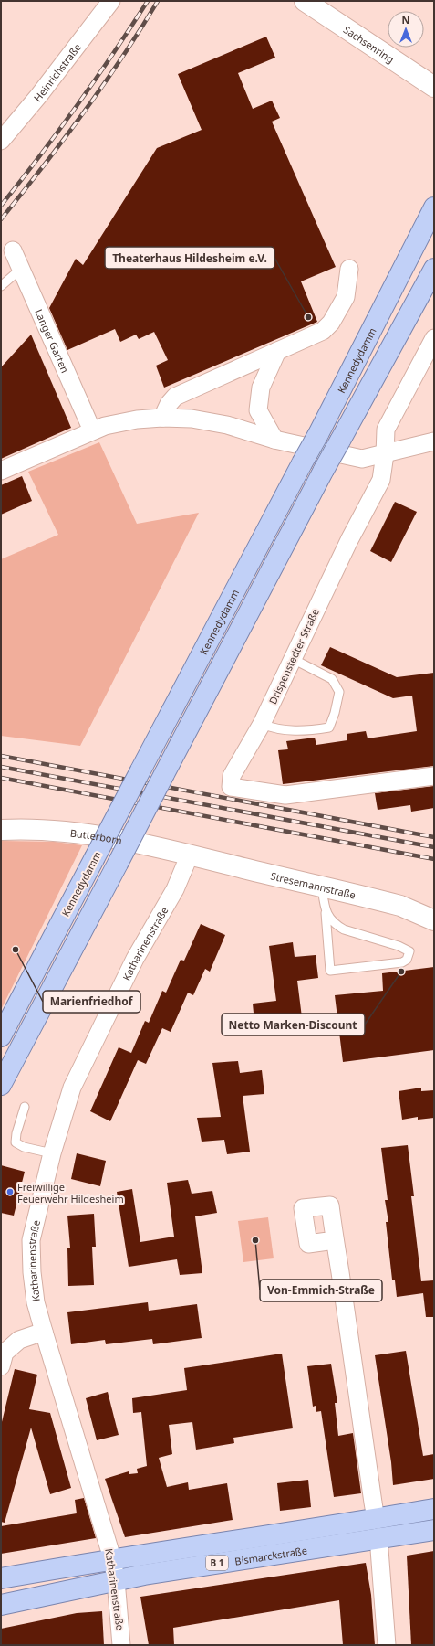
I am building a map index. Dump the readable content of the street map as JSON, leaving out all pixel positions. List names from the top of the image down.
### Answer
{
  "streets": {
    "main road": ["Kennedydamm", "Bismarckstraße", "B 1"],
    "street": [
      "Sachsenring",
      "Heinrichstraße",
      "Langer Garten",
      "Drispenstedter Straße",
      "Butterborn",
      "Stresemannstraße",
      "Katharinenstraße"
    ]
  },
  "crossings": [
    ["Butterborn", "Stresemannstraße"],
    ["Butterborn", "Katharinenstraße"],
    ["Stresemannstraße", "Katharinenstraße"],
    ["Katharinenstraße", "Bismarckstraße"]
  ],
  "places": [
    "Theaterhaus Hildesheim e.V.",
    "Marienfriedhof",
    "Netto Marken-Discount",
    "Freiwillige Feuerwehr Hildesheim",
    "Von-Emmich-Straße"
  ],
  "north": "top"
}
